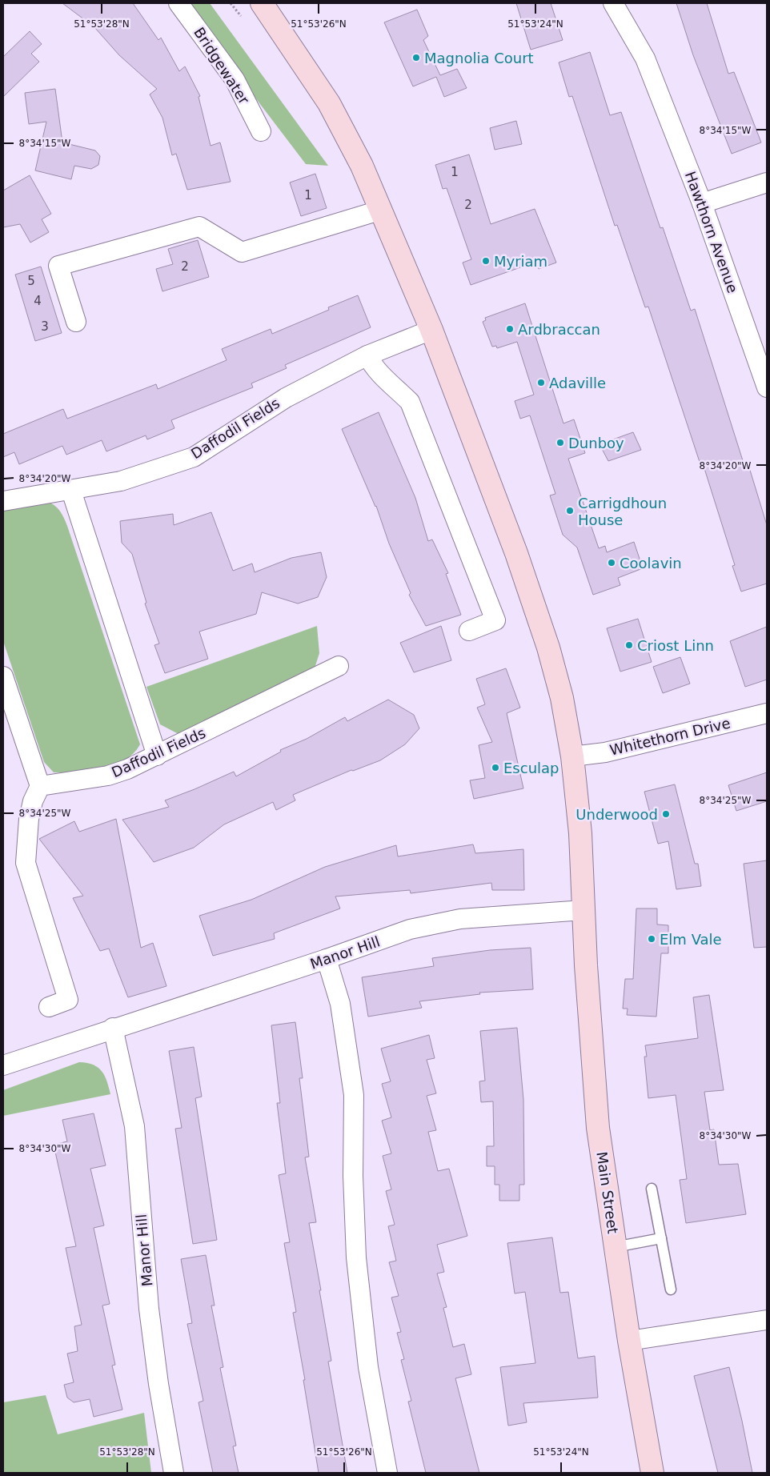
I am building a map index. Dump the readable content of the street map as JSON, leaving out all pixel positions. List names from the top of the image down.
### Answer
{
  "streets": {
    "main road": ["Main Street"],
    "street": [
      "Bridgewater",
      "Hawthorn Avenue",
      "Daffodil Fields",
      "Whitethorn Drive",
      "Manor Hill"
    ]
  },
  "crossings": [
    ["Daffodil Fields", "Main Street"],
    ["Whitethorn Drive", "Main Street"],
    ["Manor Hill", "Main Street"]
  ],
  "places": [
    "Magnolia Court",
    "Myriam",
    "Ardbraccan",
    "Adaville",
    "Dunboy",
    "Carrigdhoun House",
    "Coolavin",
    "Criost Linn",
    "Esculap",
    "Underwood",
    "Elm Vale"
  ],
  "house_numbers": [
    "1",
    "1",
    "2",
    "2",
    "5",
    "4",
    "3"
  ],
  "coordinates": [
    "51°53'28\"N",
    "51°53'26\"N",
    "51°53'24\"N",
    "8°34'15\"W",
    "8°34'20\"W",
    "8°34'25\"W",
    "8°34'30\"W"
  ]
}
